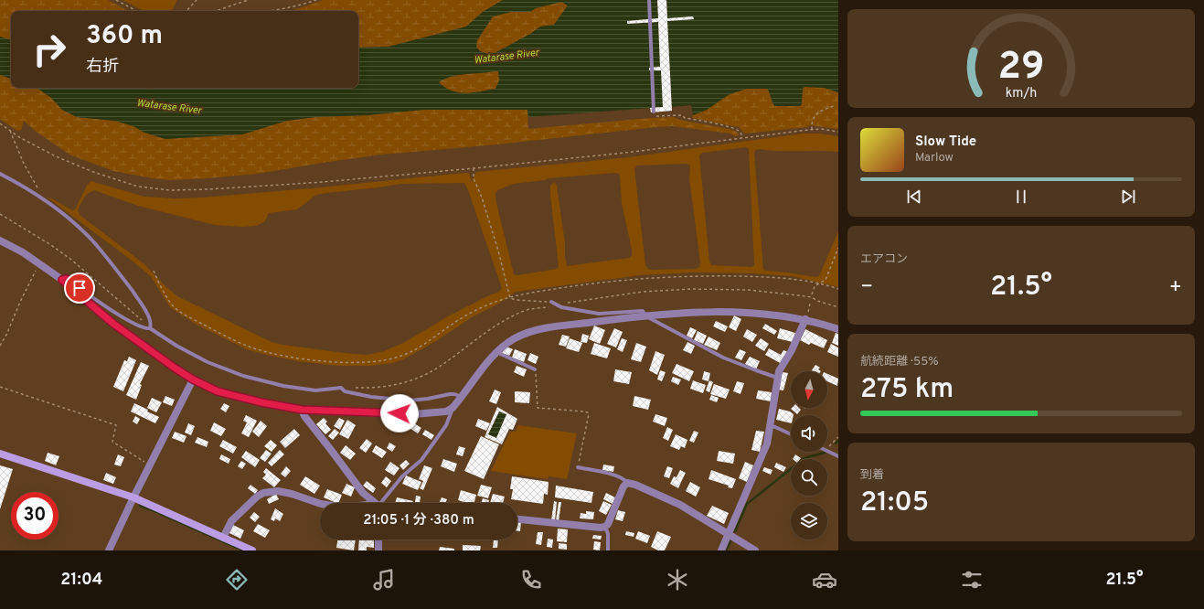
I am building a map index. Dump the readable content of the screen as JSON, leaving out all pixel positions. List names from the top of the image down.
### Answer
{
  "water": ["Watarase River"],
  "north": "bottom",
  "page": {
    "turn": ["360 m", "右折"],
    "song": ["Slow Tide", "Marlow"],
    "tile": [
      "エアコン",
      ["航続距離 · 55%", "275 km"],
      ["到着", "21:05"]
    ],
    "heat": ["−", "21.5°", "+"],
    "limit": "30",
    "trip": "21:05 · 1 分 · 380 m",
    "tabs": ["21:04", "21.5°"],
    "gauge": ["29", "km/h"]
  }
}
